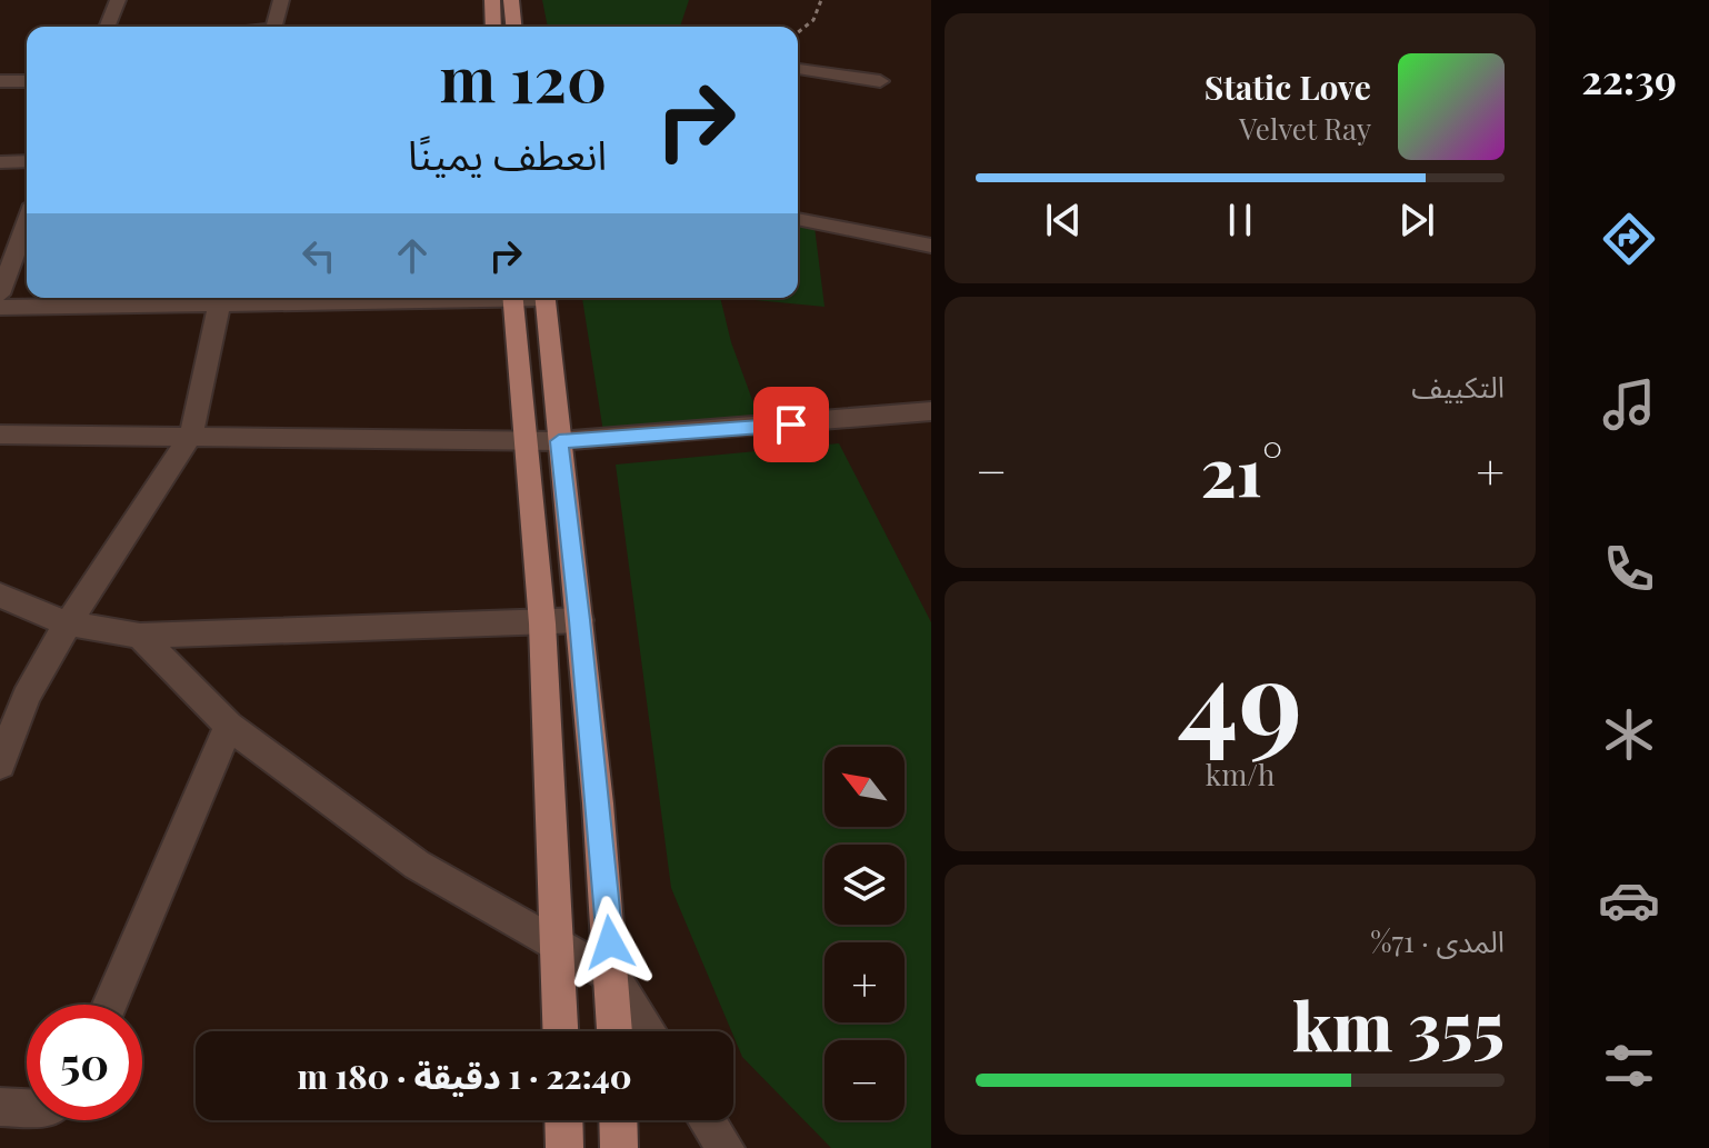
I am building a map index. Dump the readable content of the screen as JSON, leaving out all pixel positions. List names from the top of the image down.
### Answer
{
  "north": "top left",
  "page": {
    "tabs": "22:39",
    "turn": ["120 m", "انعطف يمينًا"],
    "song": ["Static Love", "Velvet Ray"],
    "tile": [
      "التكييف",
      ["49", "km/h"],
      ["المدى · 71%", "355 km"]
    ],
    "heat": ["−", "21°", "+"],
    "map_buttons": ["+", "−"],
    "limit": "50",
    "trip": "22:40 · 1 دقيقة · 180 m"
  }
}
